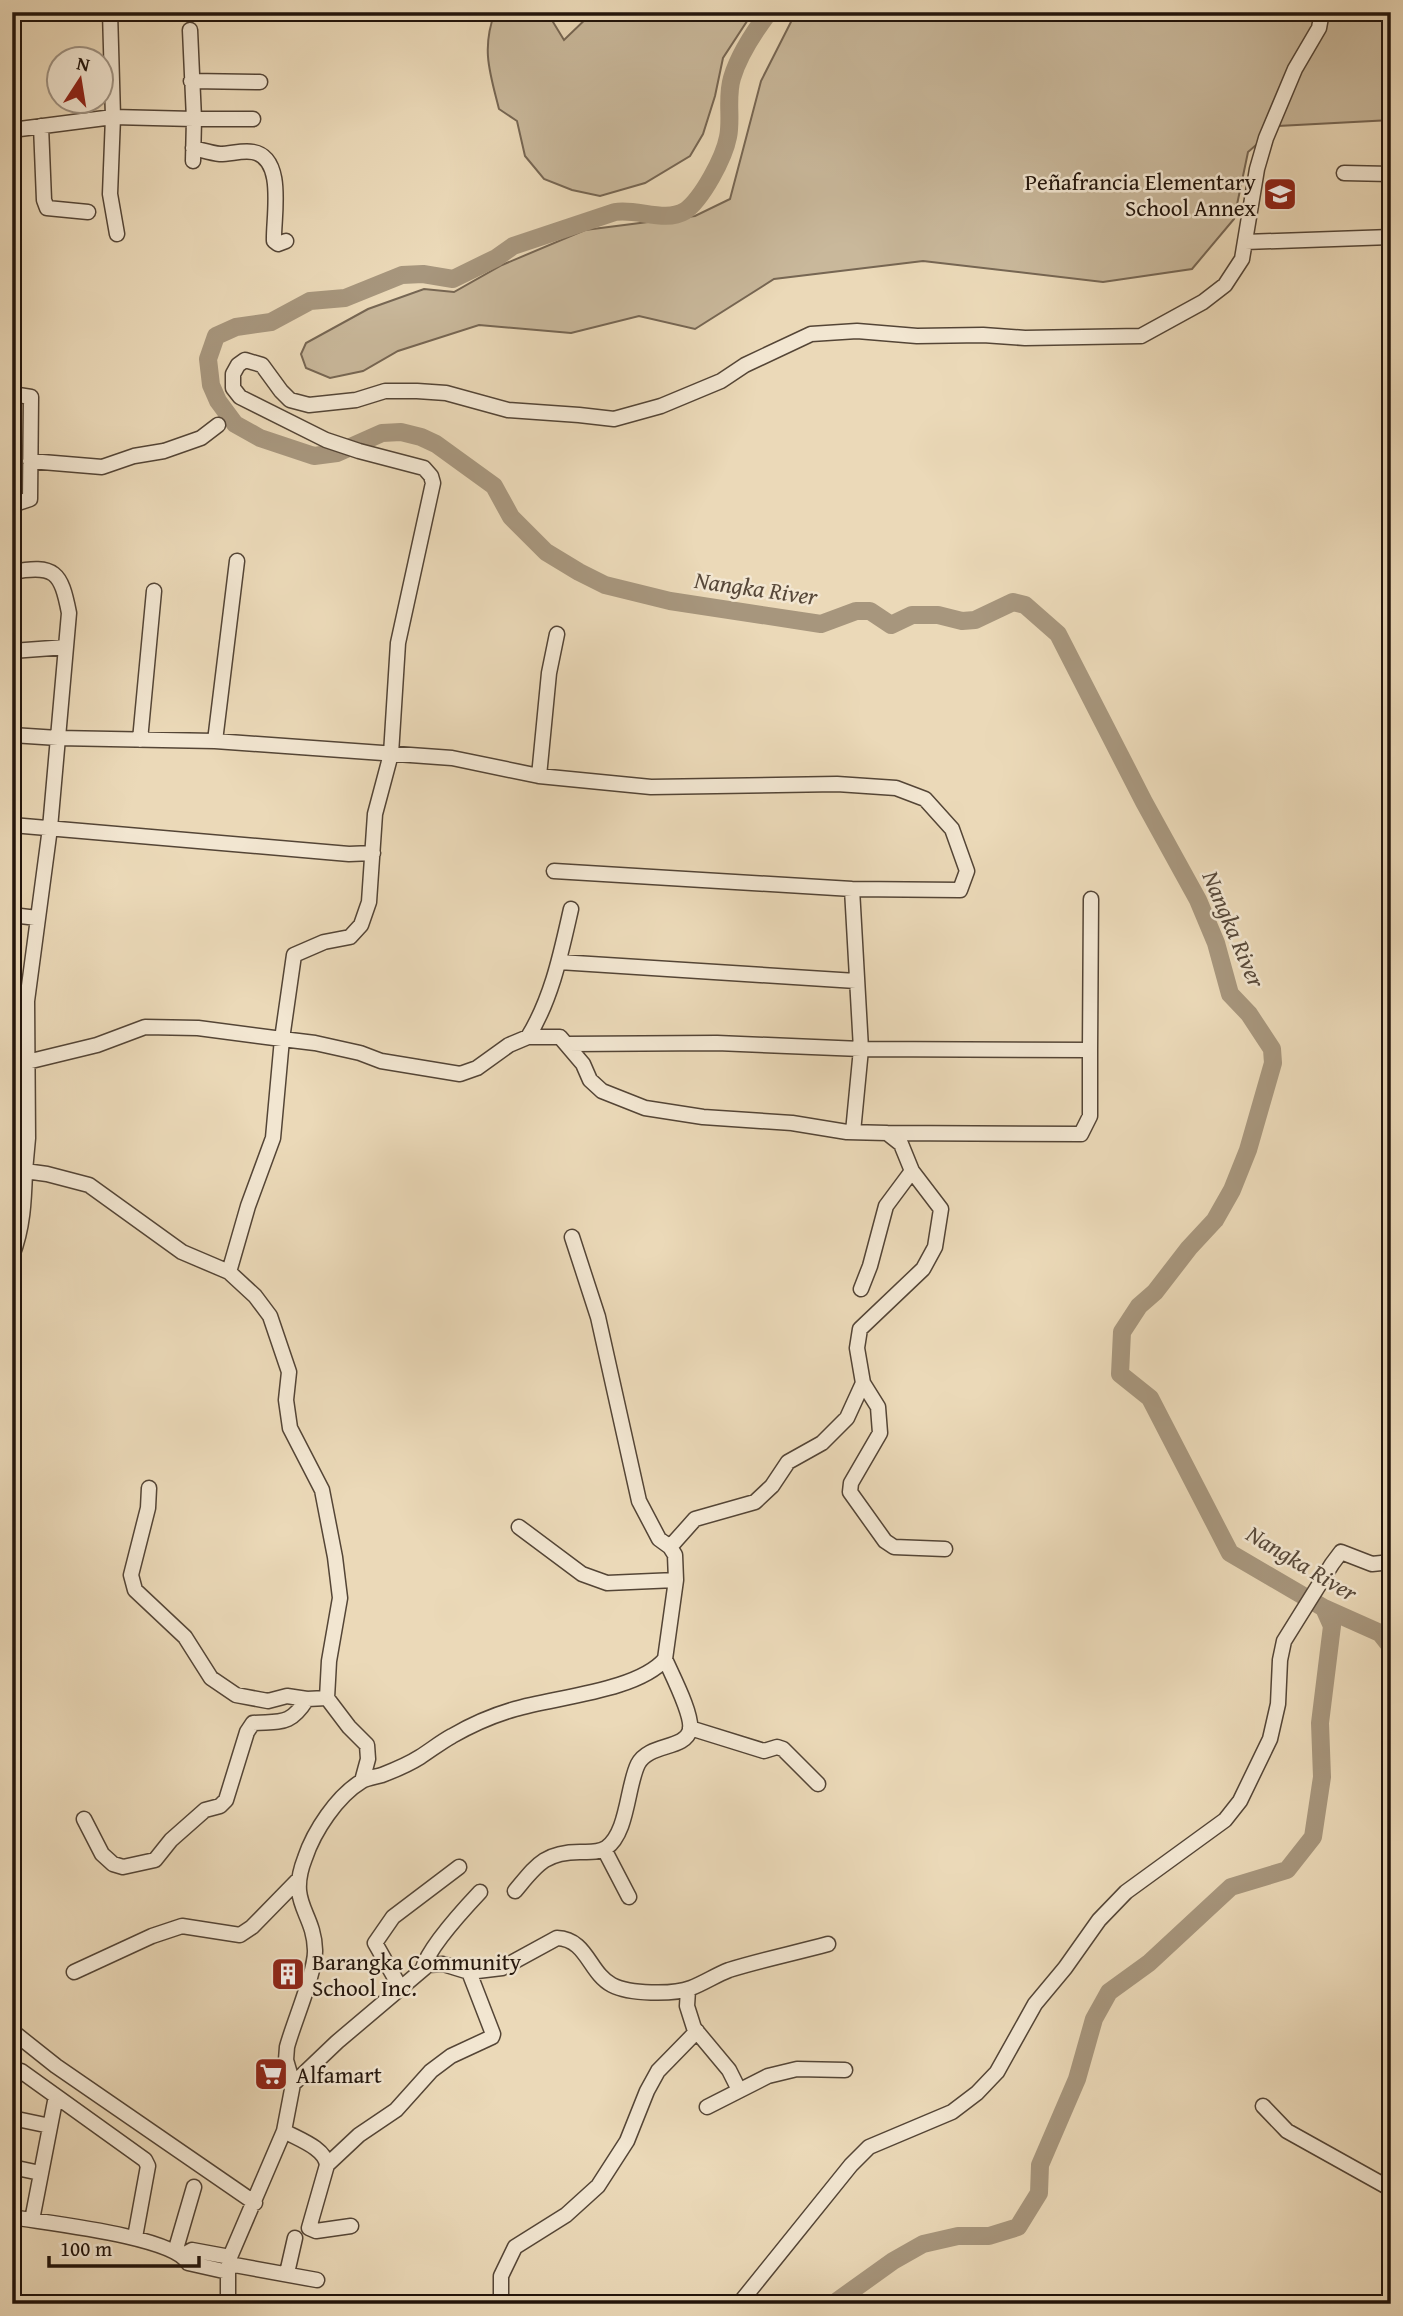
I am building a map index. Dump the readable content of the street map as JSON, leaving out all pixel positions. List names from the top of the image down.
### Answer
{
  "water": ["Nangka River"],
  "places": {
    "school or university": ["Peñafrancia Elementary School Annex"],
    "building": ["Barangka Community School Inc."],
    "supermarket": ["Alfamart"]
  },
  "scale_bar": "100 m",
  "north": "top"
}
